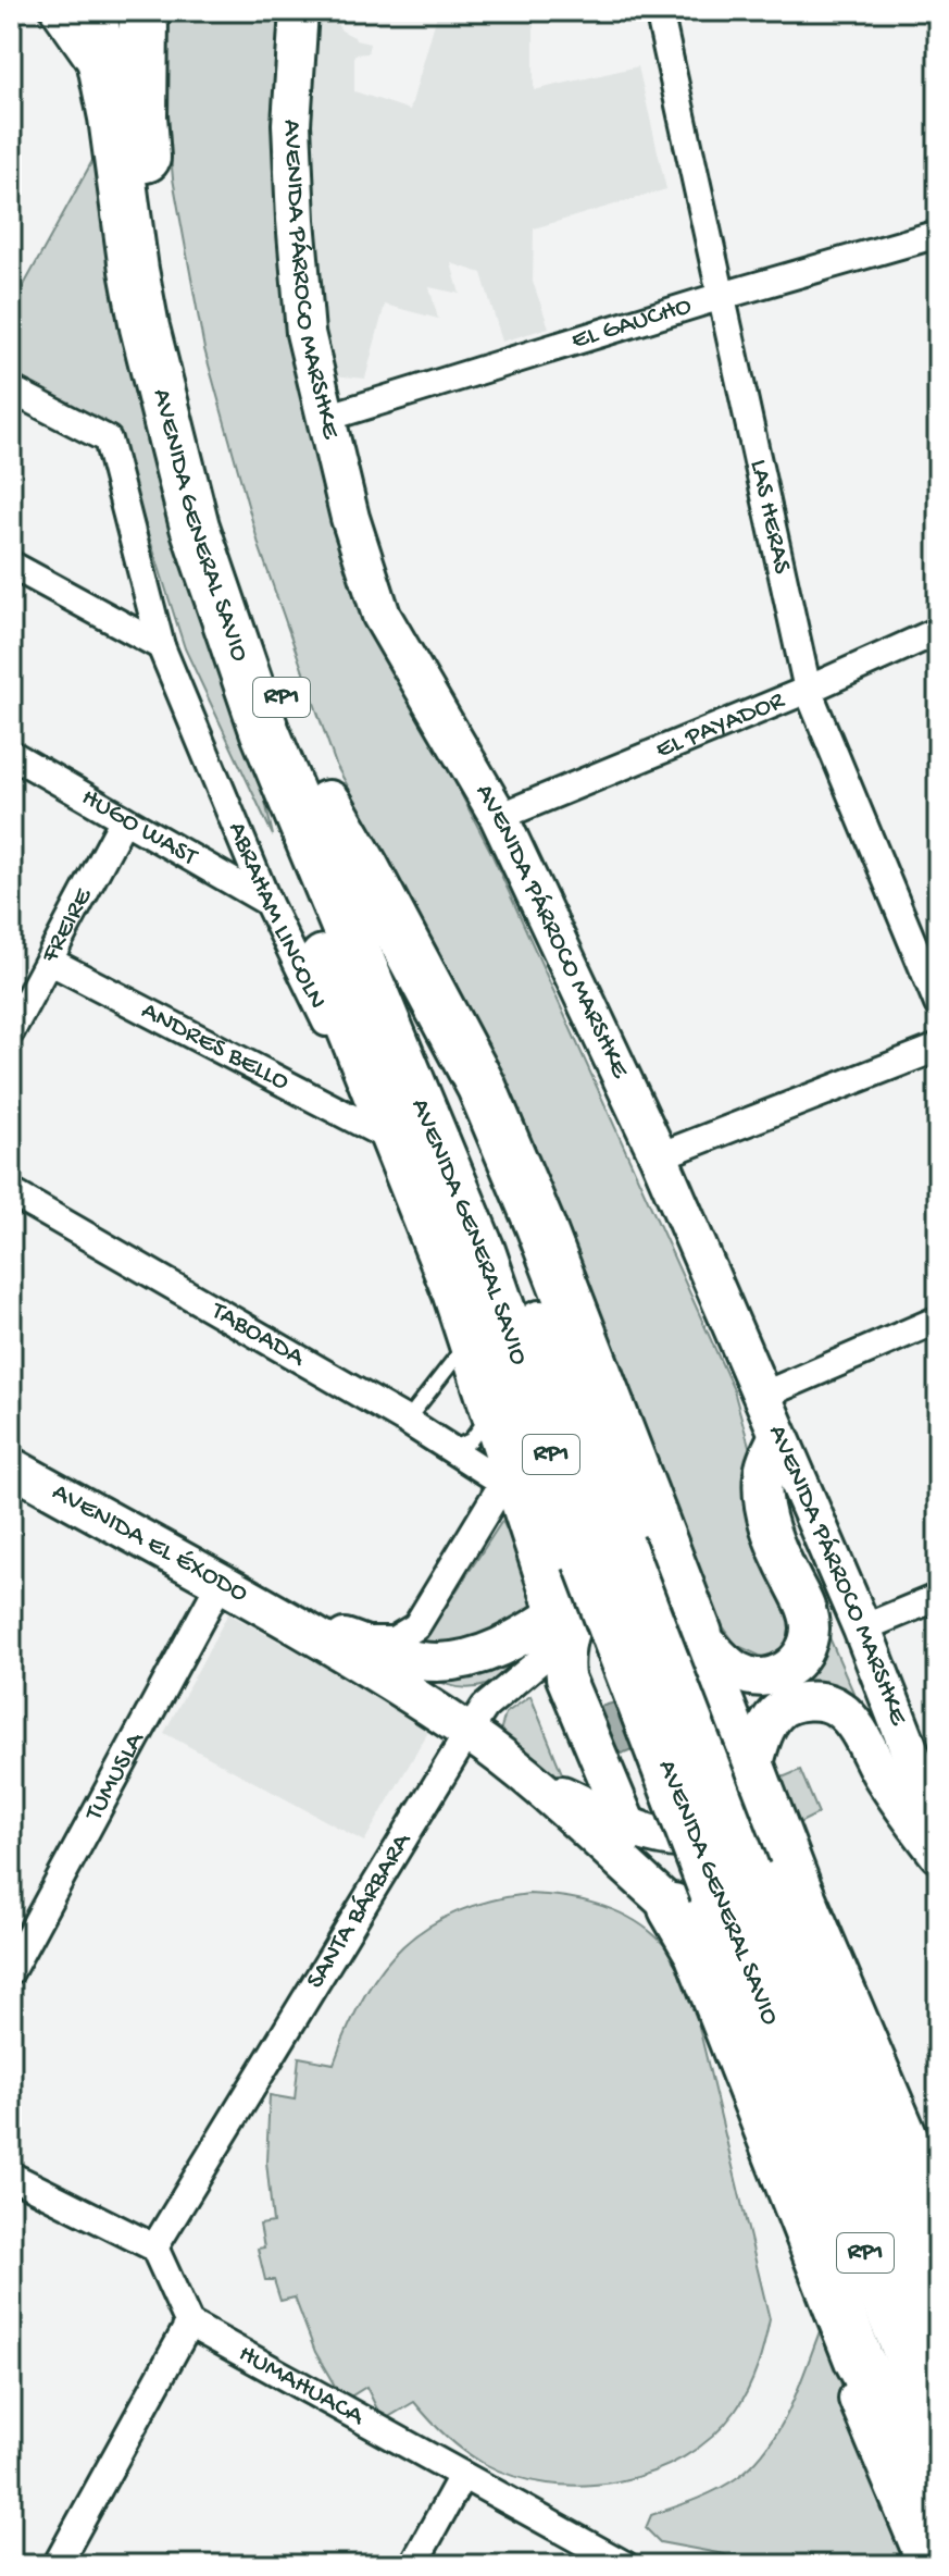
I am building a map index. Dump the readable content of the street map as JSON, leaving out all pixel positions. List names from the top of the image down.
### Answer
{
  "streets": {
    "highway": ["AVENIDA GENERAL SAVIO", "RP1"],
    "main road": ["AVENIDA PÁRROCO MARSHKE", "AVENIDA EL ÉXODO"],
    "street": [
      "EL GAUCHO",
      "LAS HERAS",
      "EL PAYADOR",
      "HUGO WAST",
      "ABRAHAM LINCOLN",
      "FREIRE",
      "ANDRES BELLO",
      "TABOADA",
      "TUMUSLA",
      "SANTA BÁRBARA",
      "HUMAHUACA"
    ]
  },
  "crossings": [
    ["AVENIDA PÁRROCO MARSHKE", "EL GAUCHO"],
    ["AVENIDA PÁRROCO MARSHKE", "EL PAYADOR"],
    ["EL GAUCHO", "LAS HERAS"],
    ["LAS HERAS", "EL PAYADOR"],
    ["AVENIDA GENERAL SAVIO", "ABRAHAM LINCOLN"],
    ["HUGO WAST", "ABRAHAM LINCOLN"],
    ["HUGO WAST", "FREIRE"],
    ["ABRAHAM LINCOLN", "ANDRES BELLO"],
    ["FREIRE", "ANDRES BELLO"],
    ["AVENIDA EL ÉXODO", "TUMUSLA"],
    ["AVENIDA EL ÉXODO", "SANTA BÁRBARA"]
  ]
}
